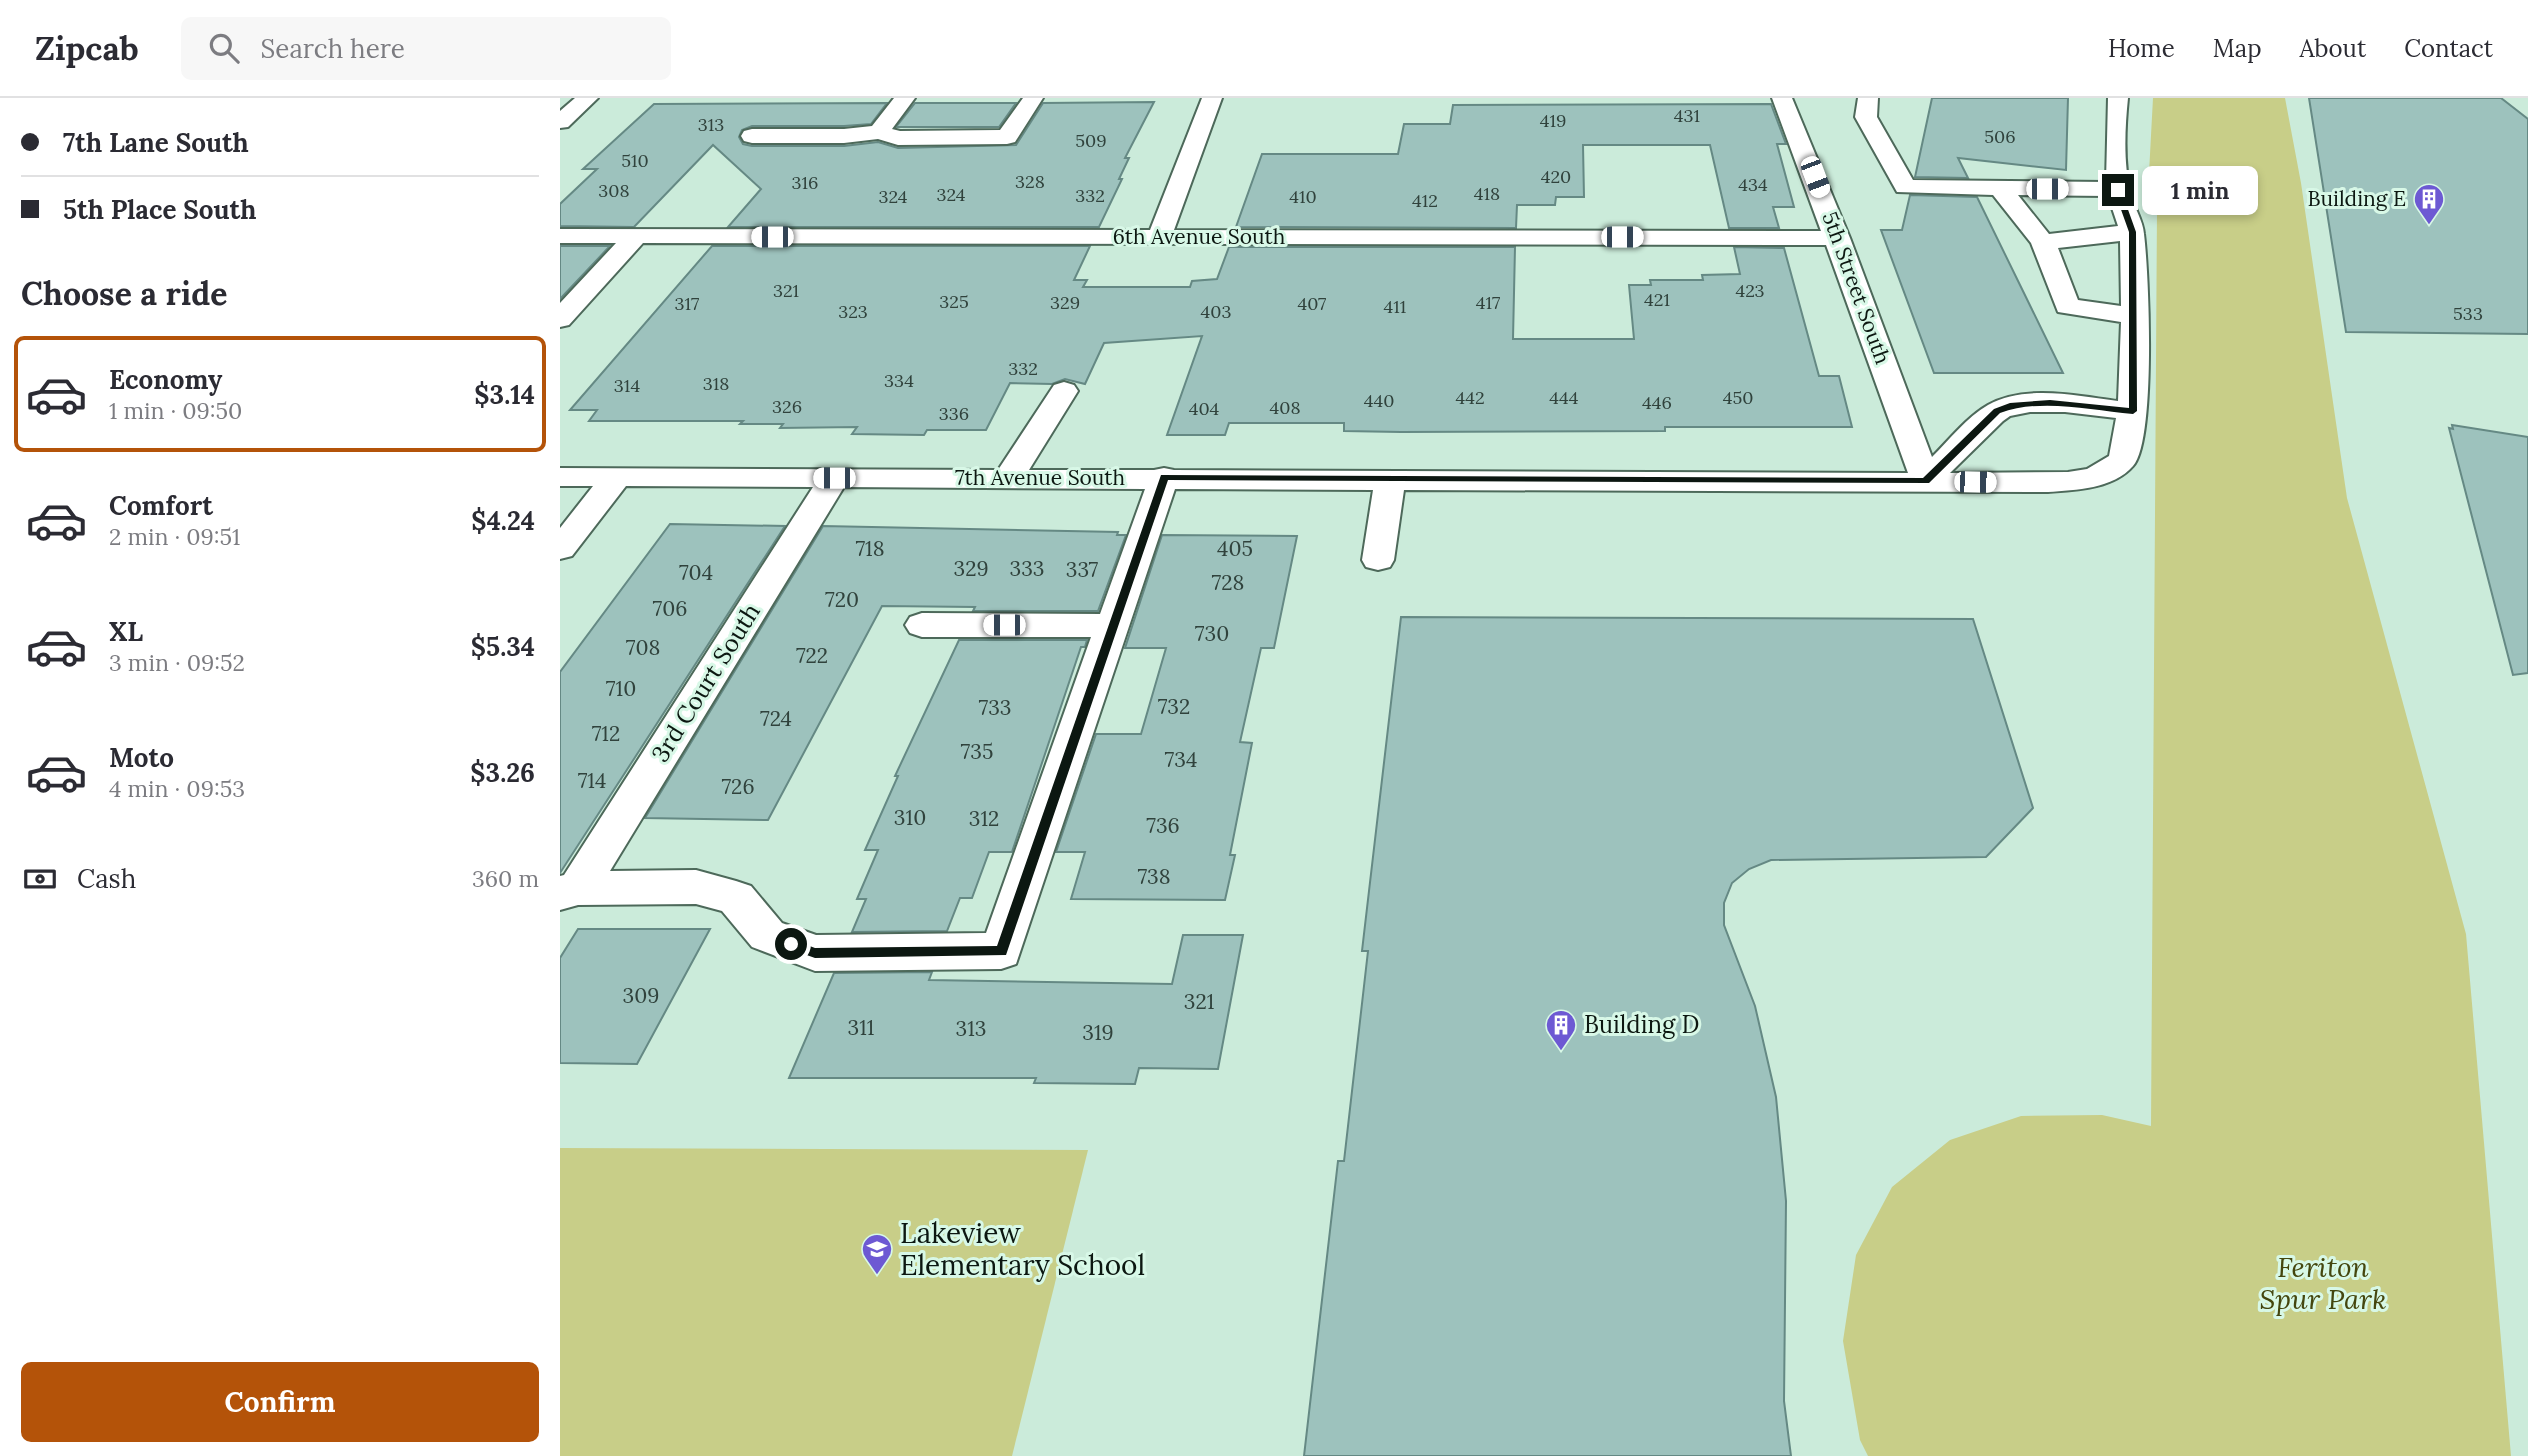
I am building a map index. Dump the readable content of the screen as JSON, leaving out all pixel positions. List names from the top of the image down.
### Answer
{
  "streets": {
    "street": [
      "6th Avenue South",
      "5th Street South",
      "7th Avenue South",
      "3rd Court South"
    ]
  },
  "crossings": [
    ["6th Avenue South", "5th Street South"],
    ["5th Street South", "7th Avenue South"],
    ["7th Avenue South", "3rd Court South"]
  ],
  "parks": ["Feriton Spur Park"],
  "places": {
    "building": ["Building E", "Building D"],
    "school or university": ["Lakeview Elementary School"]
  },
  "house_numbers": [
    "431",
    "419",
    "313",
    "506",
    "509",
    "510",
    "420",
    "328",
    "316",
    "434",
    "308",
    "418",
    "324",
    "332",
    "324",
    "410",
    "412",
    "321",
    "423",
    "421",
    "325",
    "329",
    "417",
    "317",
    "407",
    "411",
    "323",
    "403",
    "533",
    "332",
    "334",
    "318",
    "314",
    "442",
    "444",
    "450",
    "440",
    "446",
    "326",
    "408",
    "404",
    "336",
    "718",
    "405",
    "329",
    "333",
    "337",
    "704",
    "728",
    "720",
    "706",
    "730",
    "708",
    "722",
    "710",
    "732",
    "733",
    "724",
    "712",
    "735",
    "734",
    "714",
    "726",
    "310",
    "312",
    "736",
    "738",
    "309",
    "321",
    "311",
    "313",
    "319"
  ],
  "page": {
    "header": "Zipcab",
    "search": "Search here",
    "nav": [
      "Home",
      "Map",
      "About",
      "Contact"
    ],
    "banner": ["7th Lane South", "5th Place South"],
    "bubble": "1 min",
    "heading": "Choose a ride",
    "list": [
      {
        "name": "Economy",
        "note": "1 min · 09:50",
        "value": "$3.14"
      },
      {
        "name": "Comfort",
        "note": "2 min · 09:51",
        "value": "$4.24"
      },
      {
        "name": "XL",
        "note": "3 min · 09:52",
        "value": "$5.34"
      },
      {
        "name": "Moto",
        "note": "4 min · 09:53",
        "value": "$3.26"
      }
    ],
    "pay": ["Cash", "360 m"],
    "buttons": "Confirm"
  }
}
